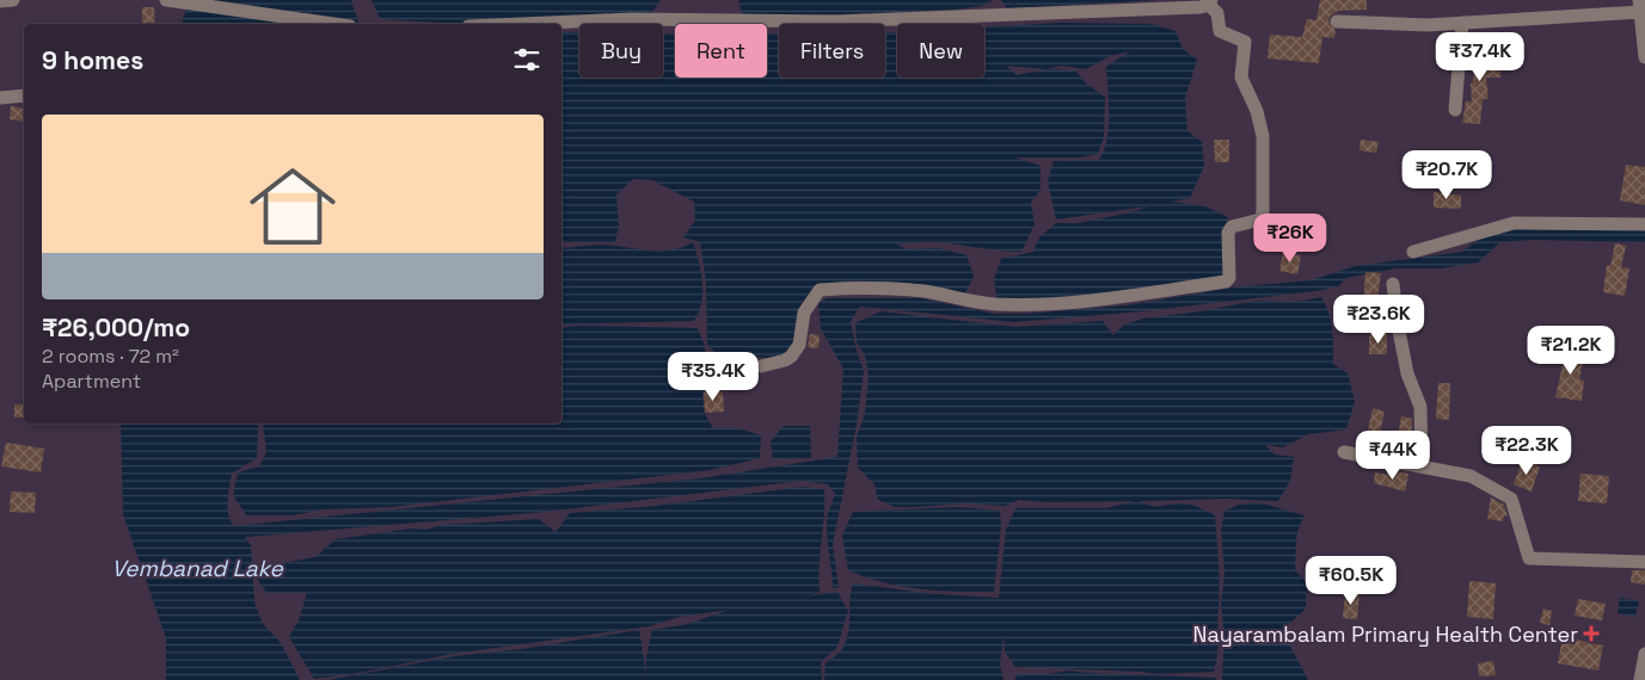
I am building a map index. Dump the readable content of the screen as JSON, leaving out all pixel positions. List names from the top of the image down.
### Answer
{
  "water": ["Vembanad Lake"],
  "places": {
    "health": ["Nayarambalam Primary Health Center"]
  },
  "page": {
    "chip": [
      "Buy",
      "Rent",
      "Filters",
      "New"
    ],
    "heading": "9 homes",
    "price": [
      "₹37.4K",
      "₹20.7K",
      "₹26K",
      "₹23.6K",
      "₹21.2K",
      "₹35.4K",
      "₹22.3K",
      "₹44K",
      "₹60.5K"
    ],
    "list": [
      {
        "name": "₹26,000/mo",
        "note": "2 rooms · 72 m² · Apartment"
      }
    ]
  }
}
